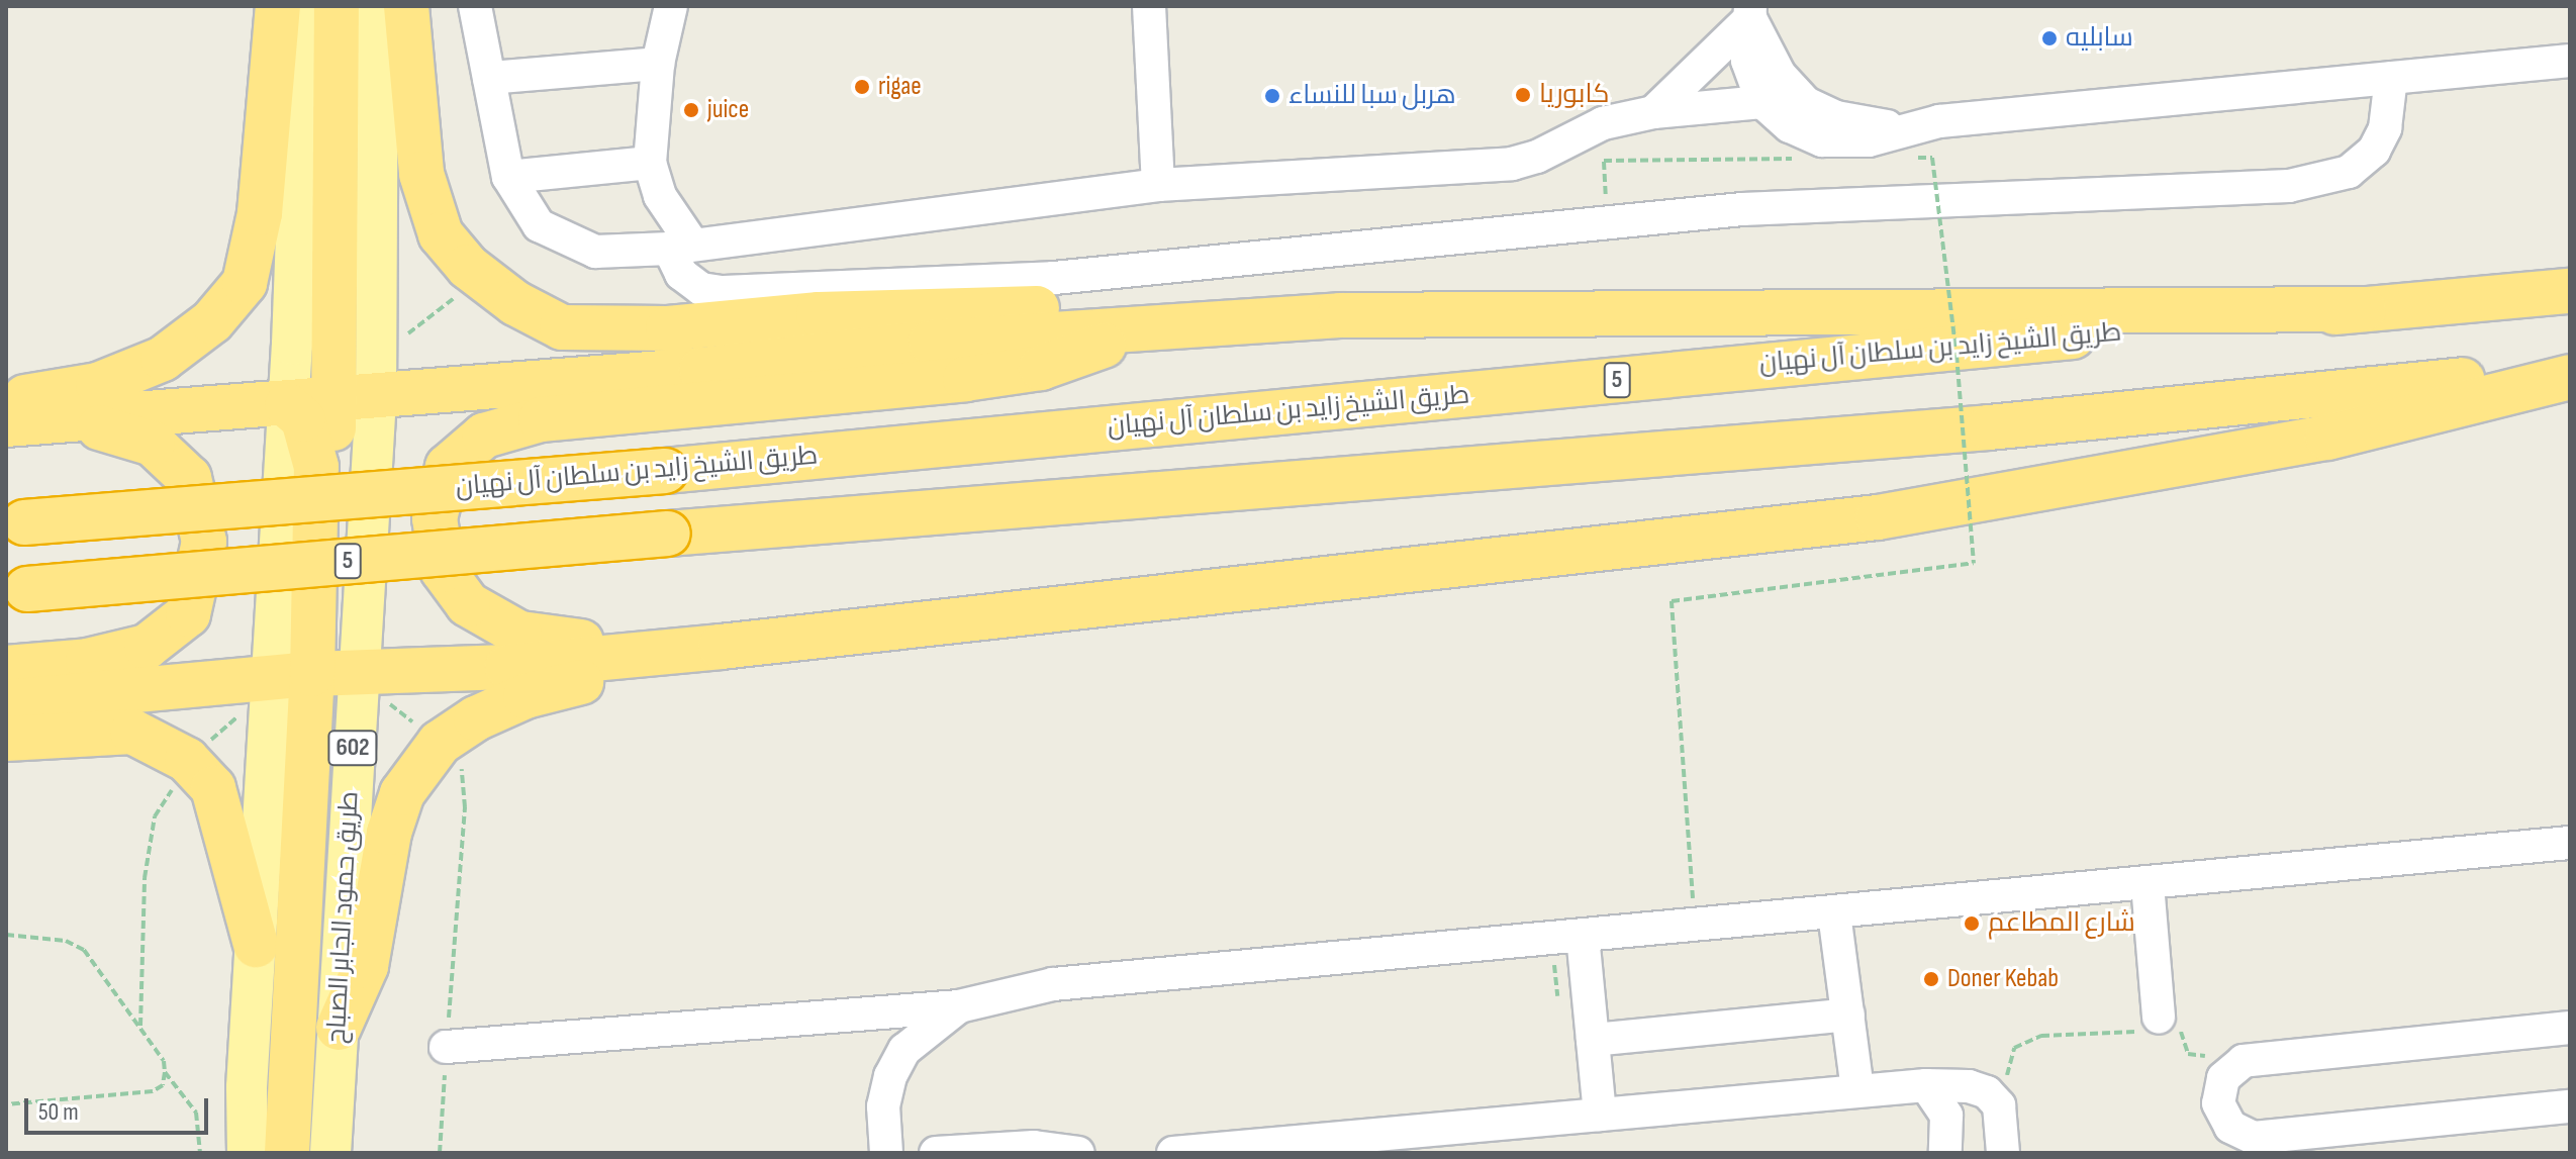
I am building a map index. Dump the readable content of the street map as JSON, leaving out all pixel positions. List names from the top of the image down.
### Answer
{
  "streets": {
    "highway": ["طريق الشيخ زايد بن سلطان آل نهيان", "5"],
    "main road": ["602", "طريق حمود الجابر الصباح"]
  },
  "places": [
    "سابليه",
    "rigae",
    "كابوريا",
    "هربل سبا للنساء",
    "juice",
    "شارع المطاعم",
    "Doner Kebab"
  ],
  "scale_bar": "50 m"
}
